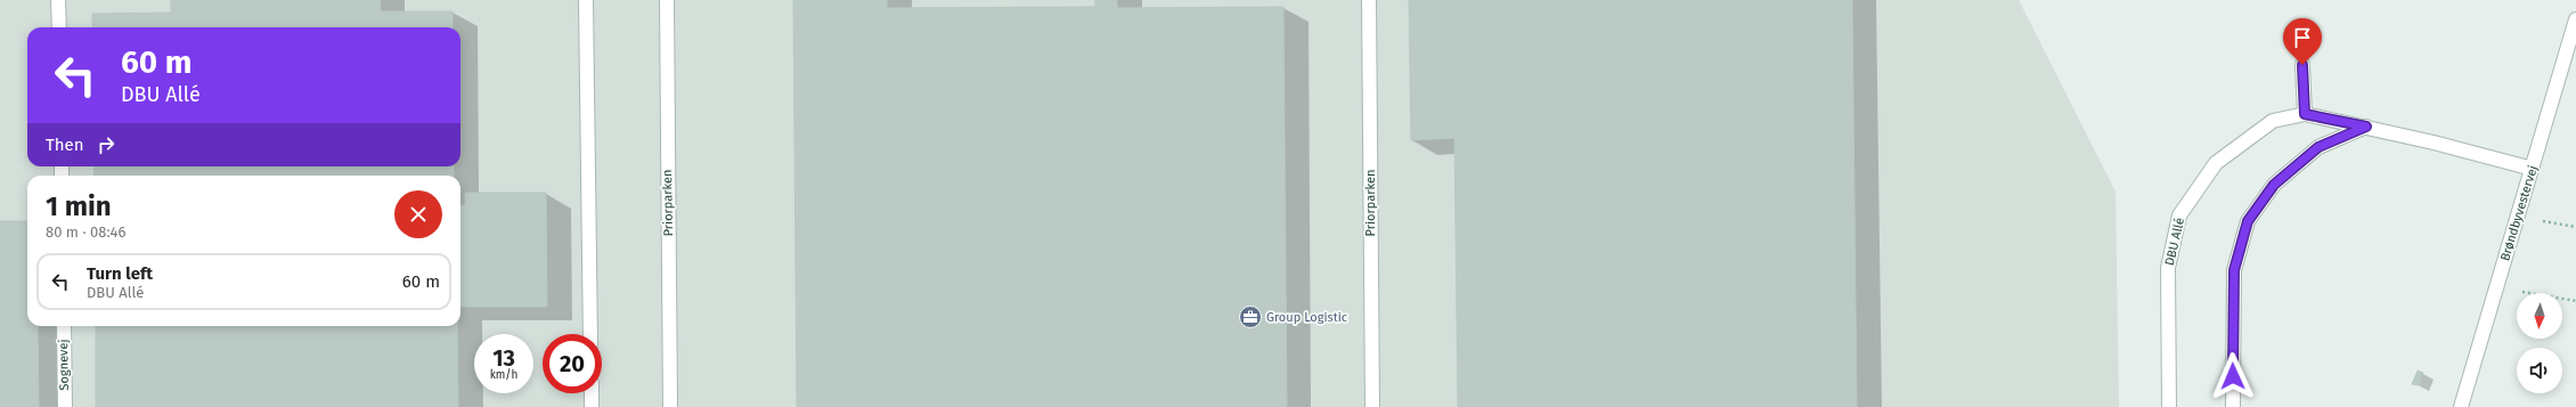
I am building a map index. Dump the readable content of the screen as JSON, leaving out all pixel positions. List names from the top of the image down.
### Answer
{
  "streets": {
    "street": [
      "Priorparken",
      "Brøndbyvestervej",
      "DBU Allé",
      "Sognevej"
    ]
  },
  "crossings": [
    ["Brøndbyvestervej", "DBU Allé"]
  ],
  "places": {
    "office": ["Group Logistic"]
  },
  "north": "bottom",
  "page": {
    "turn": ["60 m", "DBU Allé"],
    "then": "Then",
    "heading": ["1 min", "80 m · 08:46"],
    "list": [
      {
        "name": "Turn left",
        "note": "DBU Allé",
        "value": "60 m"
      }
    ],
    "speed": "13 km/h",
    "limit": "20"
  }
}
